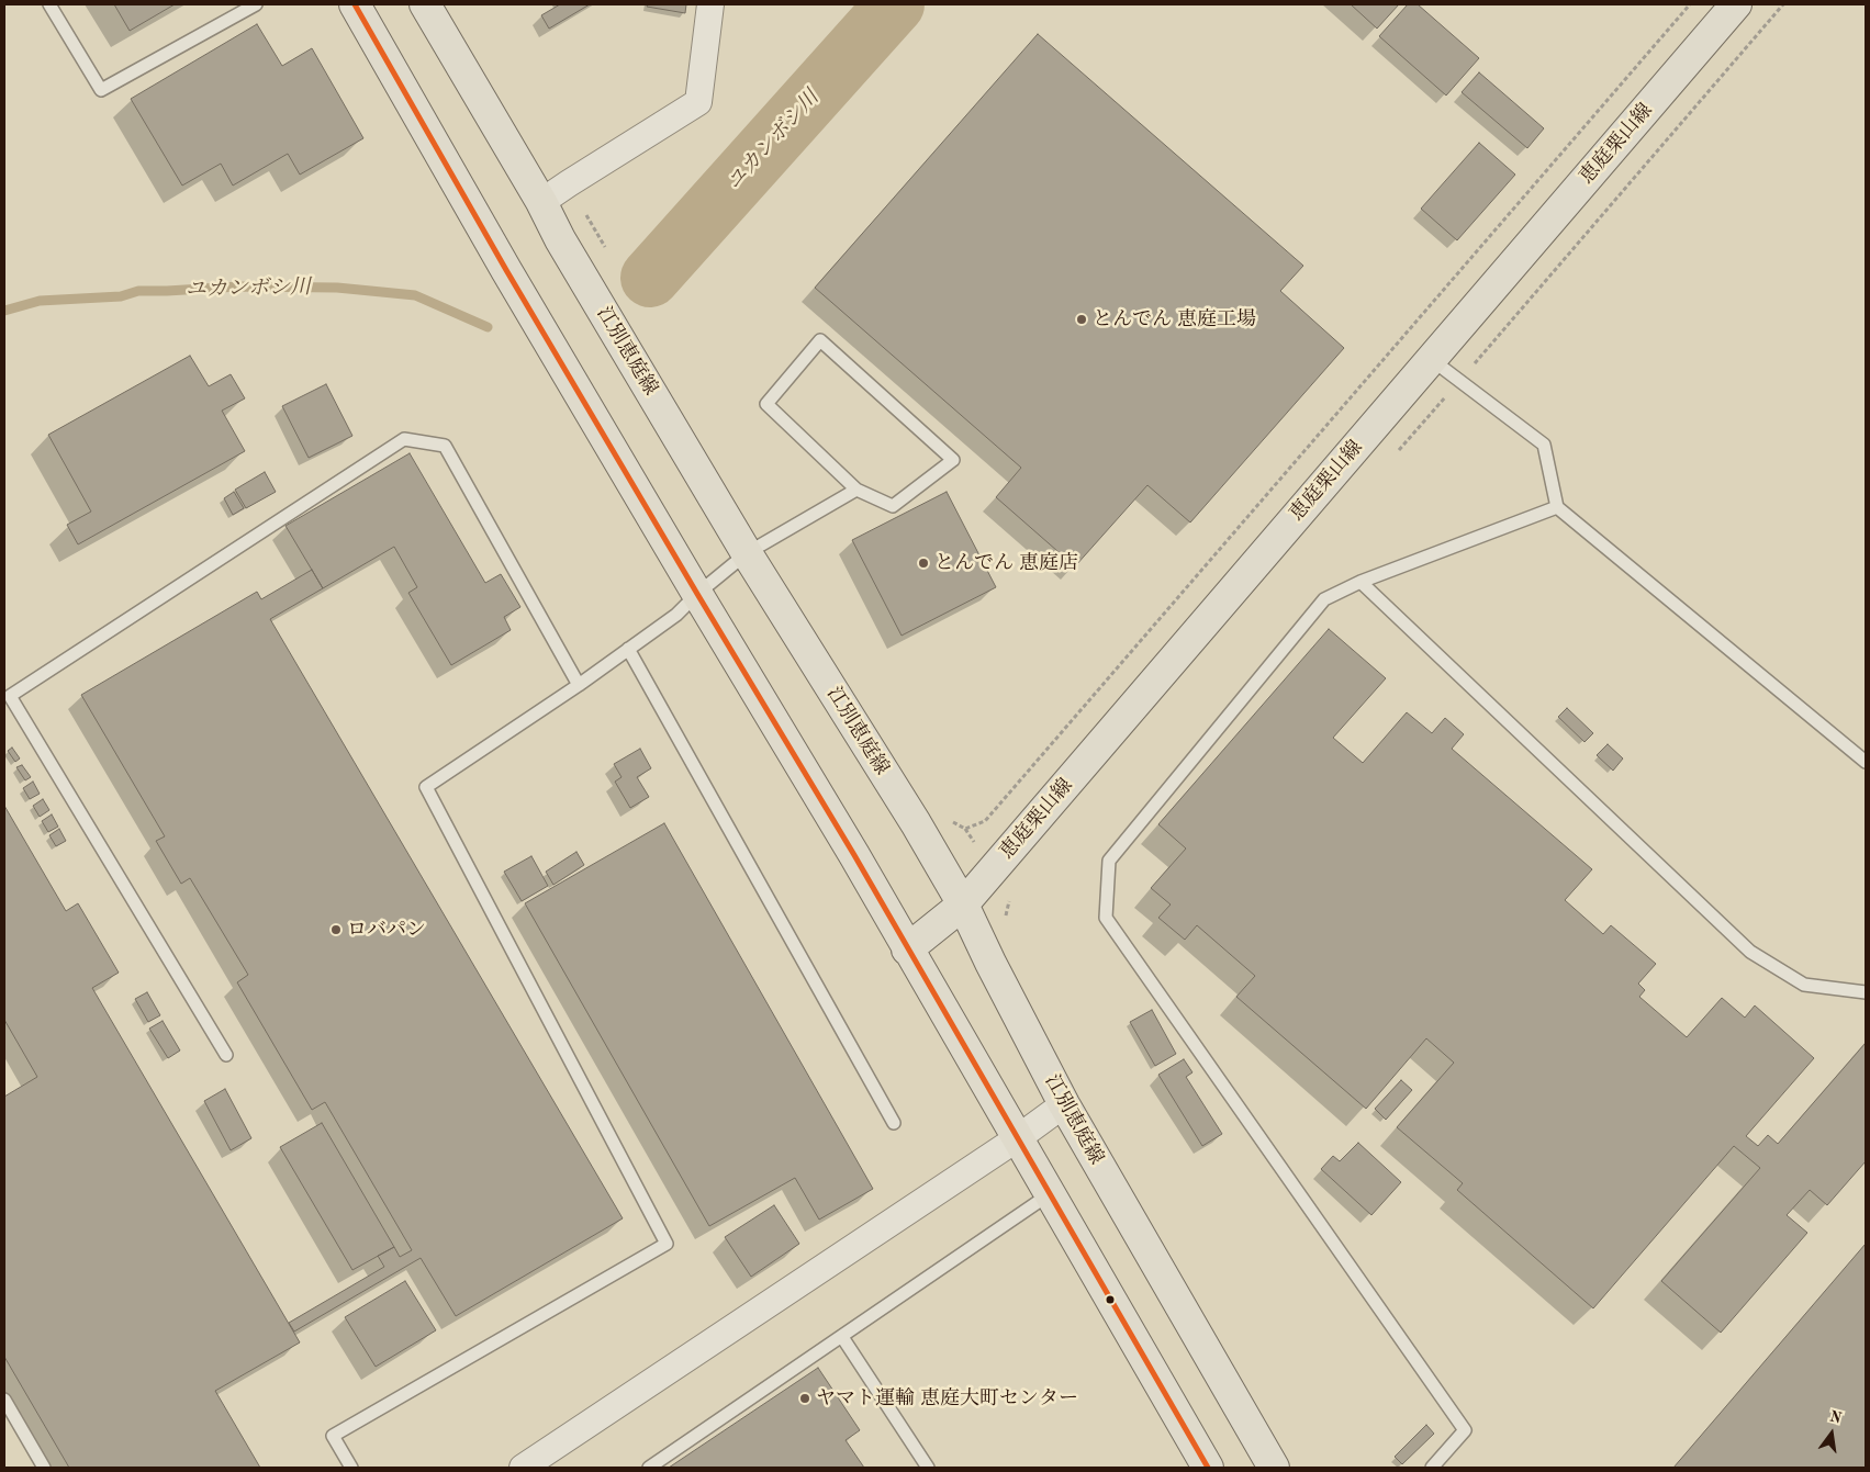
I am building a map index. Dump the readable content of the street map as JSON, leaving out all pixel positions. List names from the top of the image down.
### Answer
{
  "streets": {
    "main road": ["恵庭栗山線", "江別恵庭線"]
  },
  "crossings": [
    ["恵庭栗山線", "江別恵庭線"]
  ],
  "water": ["ユカンボシ川"],
  "places": [
    "とんでん 恵庭工場",
    "とんでん 恵庭店",
    "ロバパン",
    "ヤマト運輸 恵庭大町センター"
  ],
  "north": "top"
}
